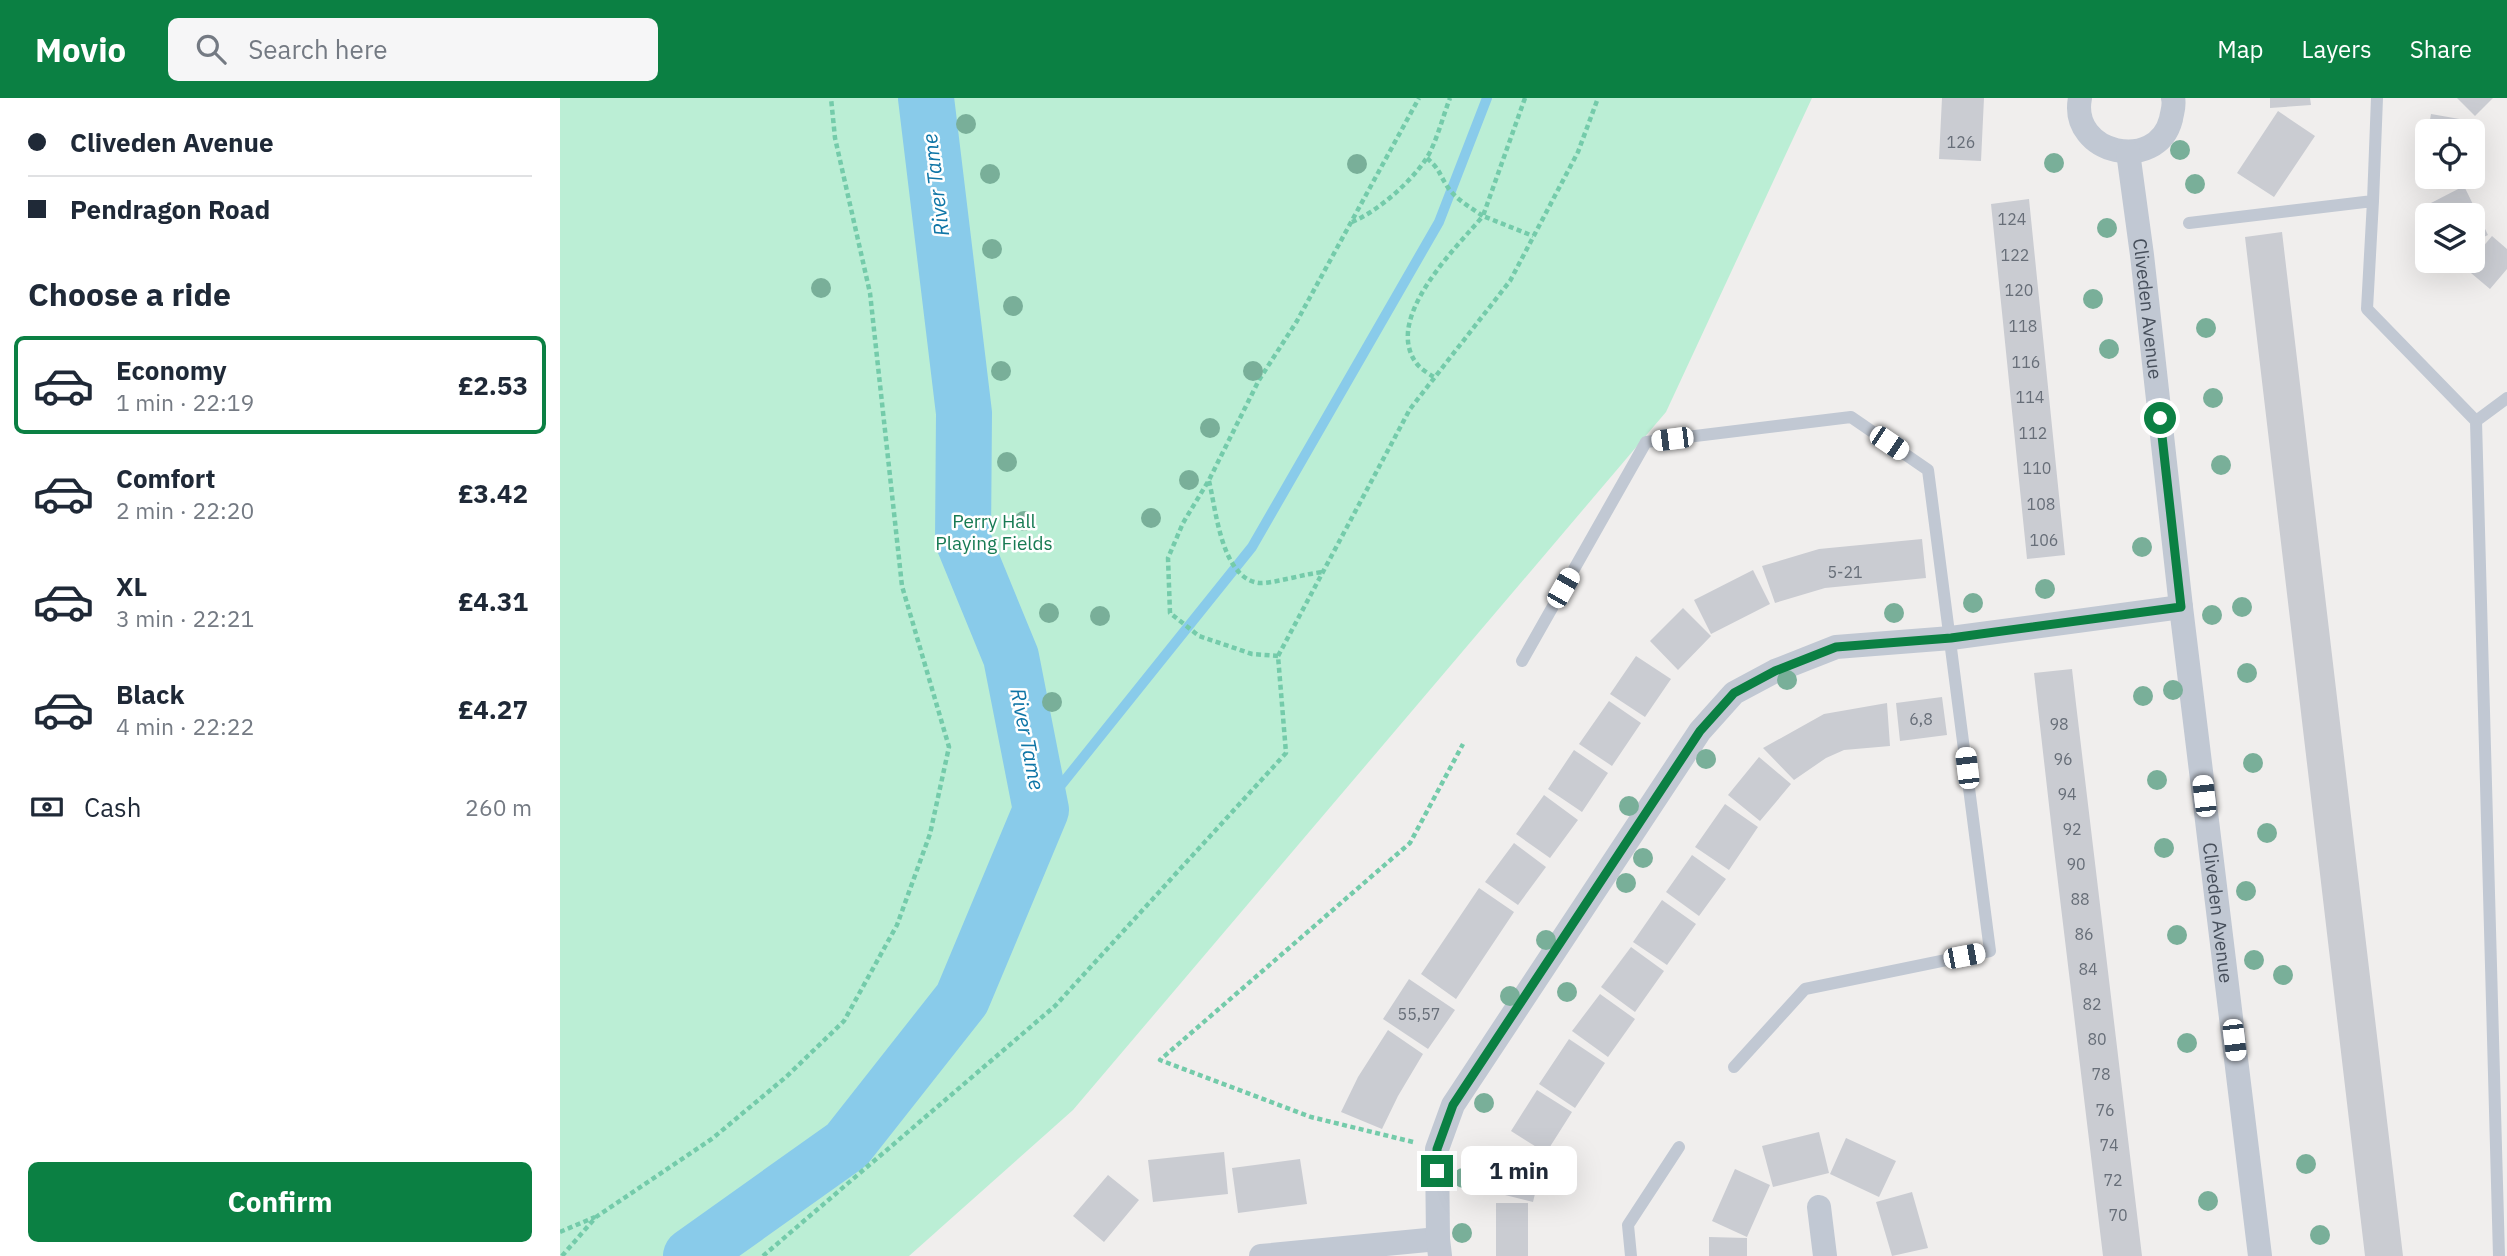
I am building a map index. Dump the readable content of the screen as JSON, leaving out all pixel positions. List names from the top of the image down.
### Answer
{
  "streets": {
    "street": ["Cliveden Avenue"]
  },
  "water": ["River Tame"],
  "parks": ["Perry Hall Playing Fields"],
  "house_numbers": [
    "126",
    "124",
    "122",
    "120",
    "118",
    "116",
    "114",
    "112",
    "110",
    "108",
    "106",
    "5-21",
    "6,8",
    "98",
    "96",
    "94",
    "92",
    "90",
    "88",
    "86",
    "84",
    "82",
    "55,57",
    "80",
    "78",
    "76",
    "74",
    "72",
    "70"
  ],
  "page": {
    "header": "Movio",
    "search": "Search here",
    "nav": ["Map", "Layers", "Share"],
    "banner": ["Cliveden Avenue", "Pendragon Road"],
    "heading": "Choose a ride",
    "list": [
      {
        "name": "Economy",
        "note": "1 min · 22:19",
        "value": "£2.53"
      },
      {
        "name": "Comfort",
        "note": "2 min · 22:20",
        "value": "£3.42"
      },
      {
        "name": "XL",
        "note": "3 min · 22:21",
        "value": "£4.31"
      },
      {
        "name": "Black",
        "note": "4 min · 22:22",
        "value": "£4.27"
      }
    ],
    "pay": ["Cash", "260 m"],
    "bubble": "1 min",
    "buttons": "Confirm"
  }
}
